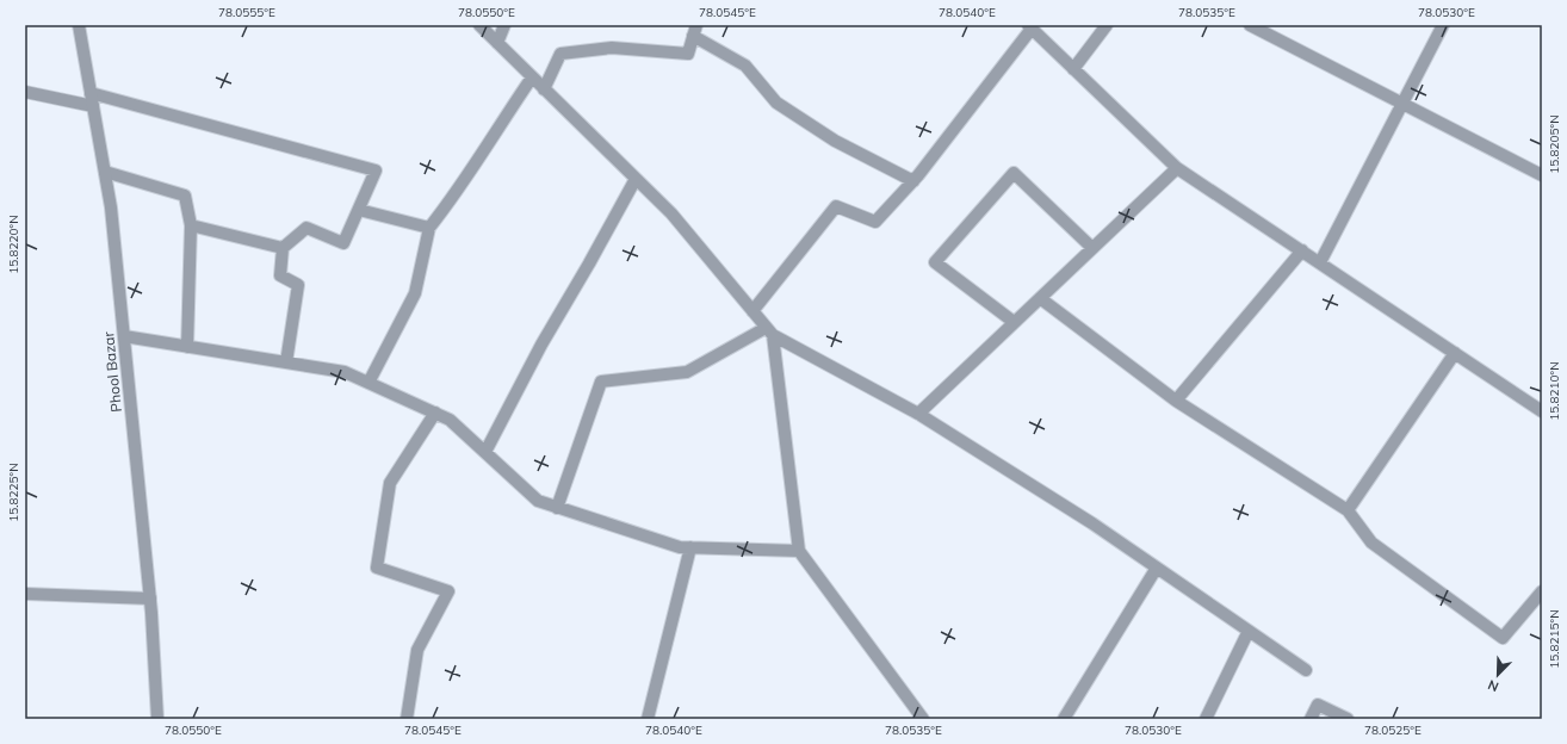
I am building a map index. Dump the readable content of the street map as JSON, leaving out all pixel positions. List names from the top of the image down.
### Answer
{
  "streets": {
    "street": ["Phool Bazar"]
  },
  "north": "bottom left",
  "coordinates": [
    "78.0555°E",
    "78.0550°E",
    "78.0545°E",
    "78.0540°E",
    "78.0535°E",
    "78.0530°E",
    "15.8205°N",
    "15.8220°N",
    "15.8210°N",
    "15.8225°N",
    "15.8215°N",
    "78.0525°E"
  ]
}
